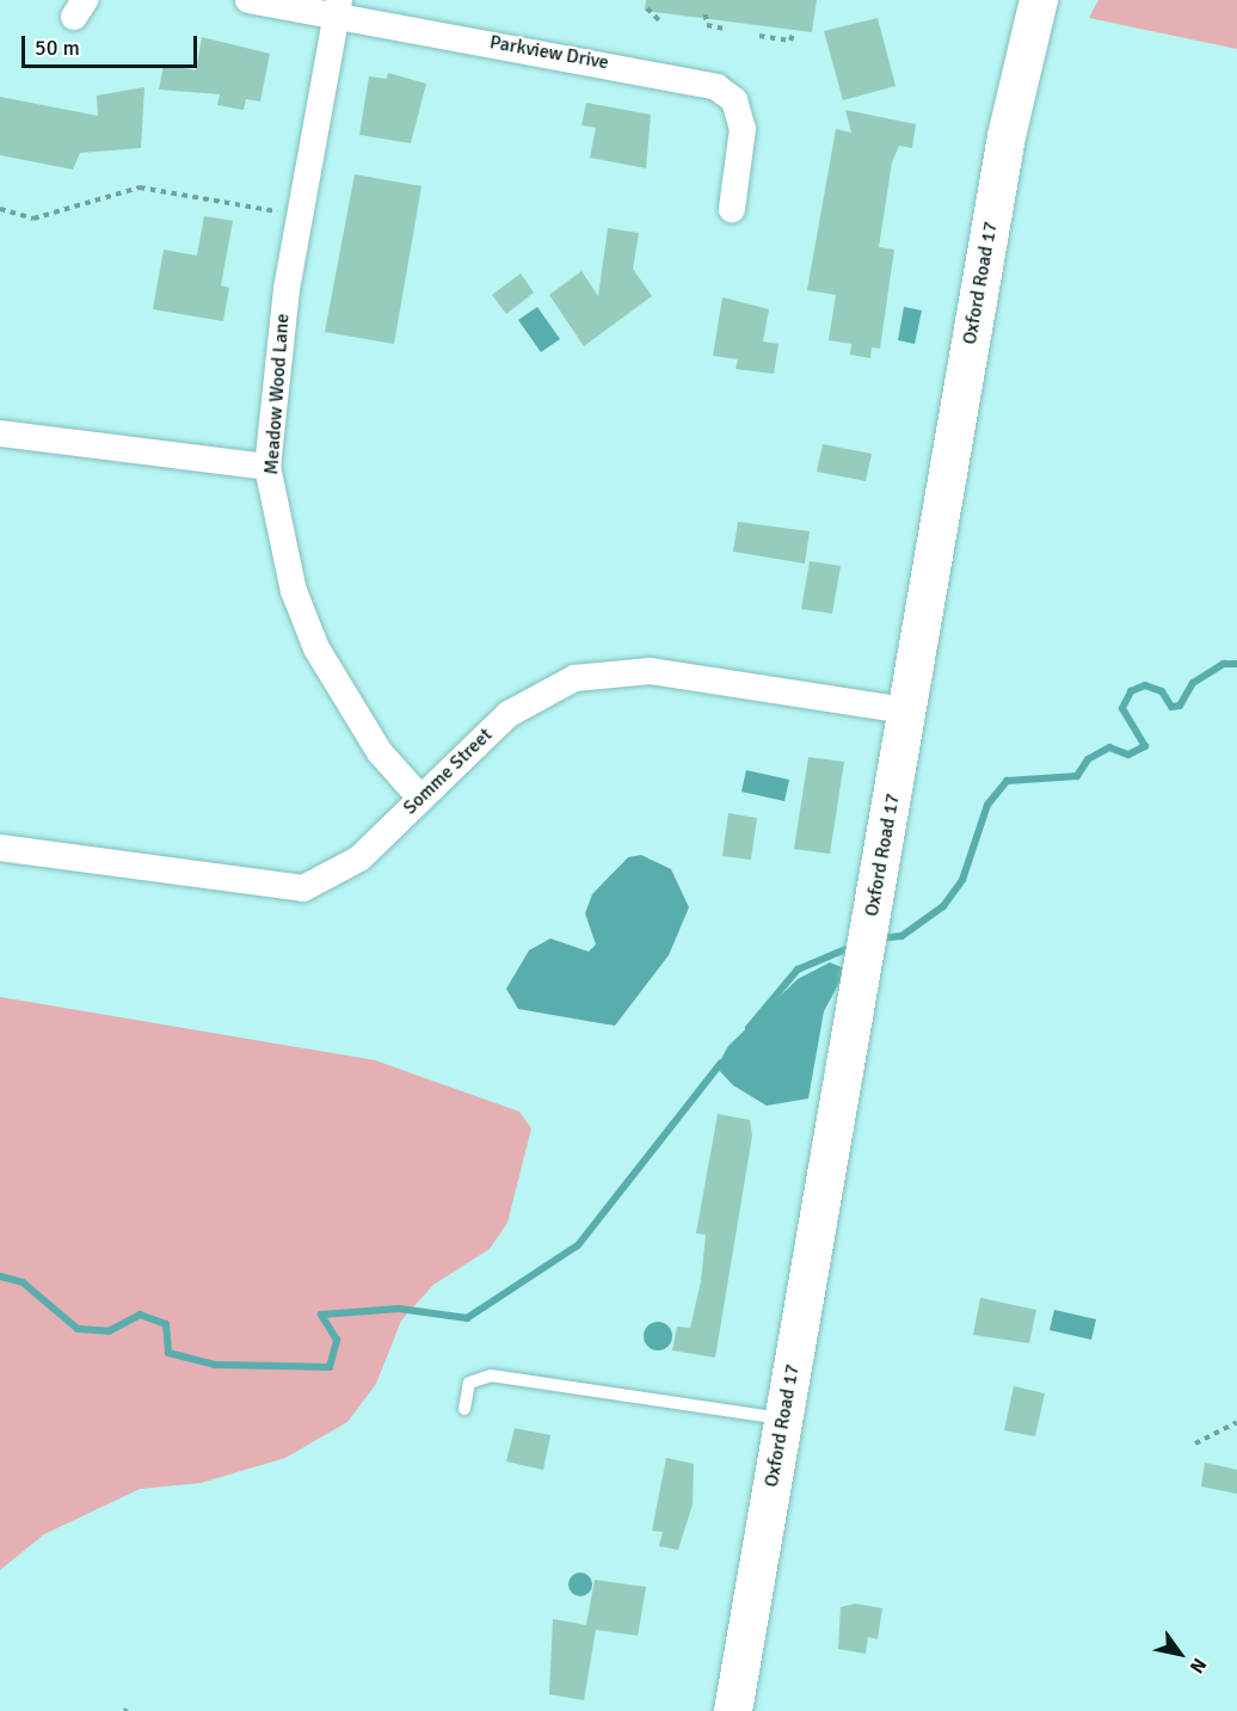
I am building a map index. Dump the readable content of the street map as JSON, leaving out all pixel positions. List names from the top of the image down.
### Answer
{
  "streets": {
    "main road": ["Oxford Road 17"],
    "street": ["Parkview Drive", "Meadow Wood Lane", "Somme Street"]
  },
  "crossings": [
    ["Parkview Drive", "Meadow Wood Lane"],
    ["Oxford Road 17", "Somme Street"],
    ["Meadow Wood Lane", "Somme Street"]
  ],
  "scale_bar": "50 m",
  "north": "bottom right"
}
